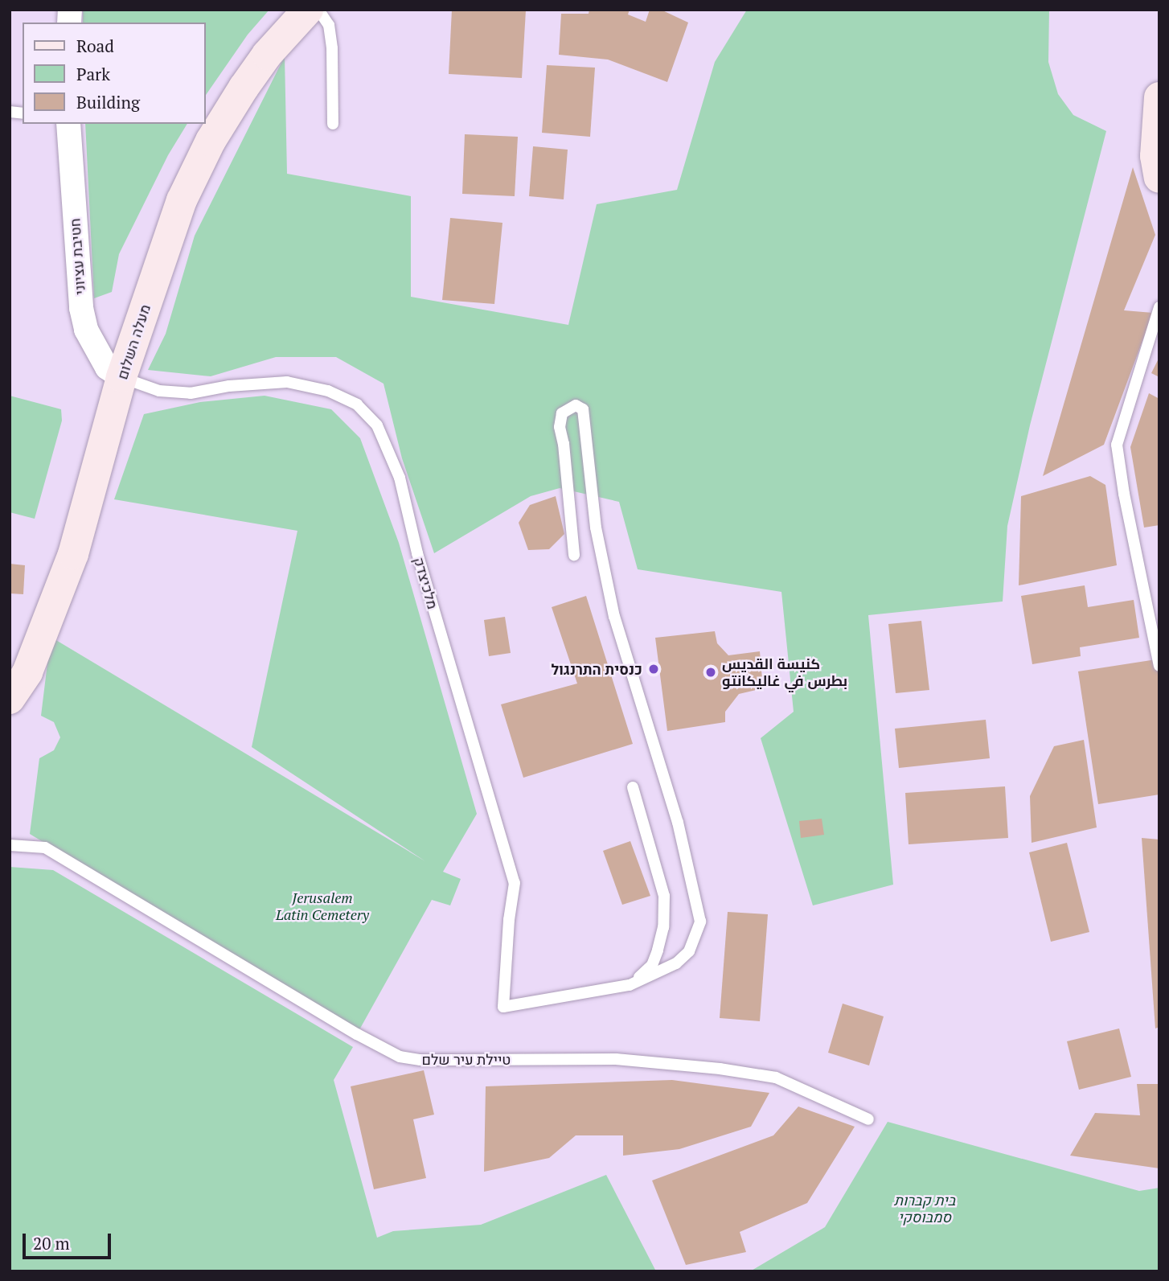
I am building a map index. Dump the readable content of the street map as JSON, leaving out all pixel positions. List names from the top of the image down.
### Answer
{
  "streets": {
    "street": ["חטיבת עציוני", "מעלה השלום"],
    "lane": ["מלכיצדק", "טיילת עיר שלם"]
  },
  "crossings": [
    ["חטיבת עציוני", "מעלה השלום"],
    ["חטיבת עציוני", "מלכיצדק"],
    ["מעלה השלום", "מלכיצדק"]
  ],
  "parks": ["Jerusalem Latin Cemetery", "בית קברות סמבוסקי"],
  "places": ["כנסית התרנגול", "كنيسة القديس بطرس في غاليكانتو"],
  "legend": ["Road", "Park", "Building"],
  "scale_bar": "20 m"
}
